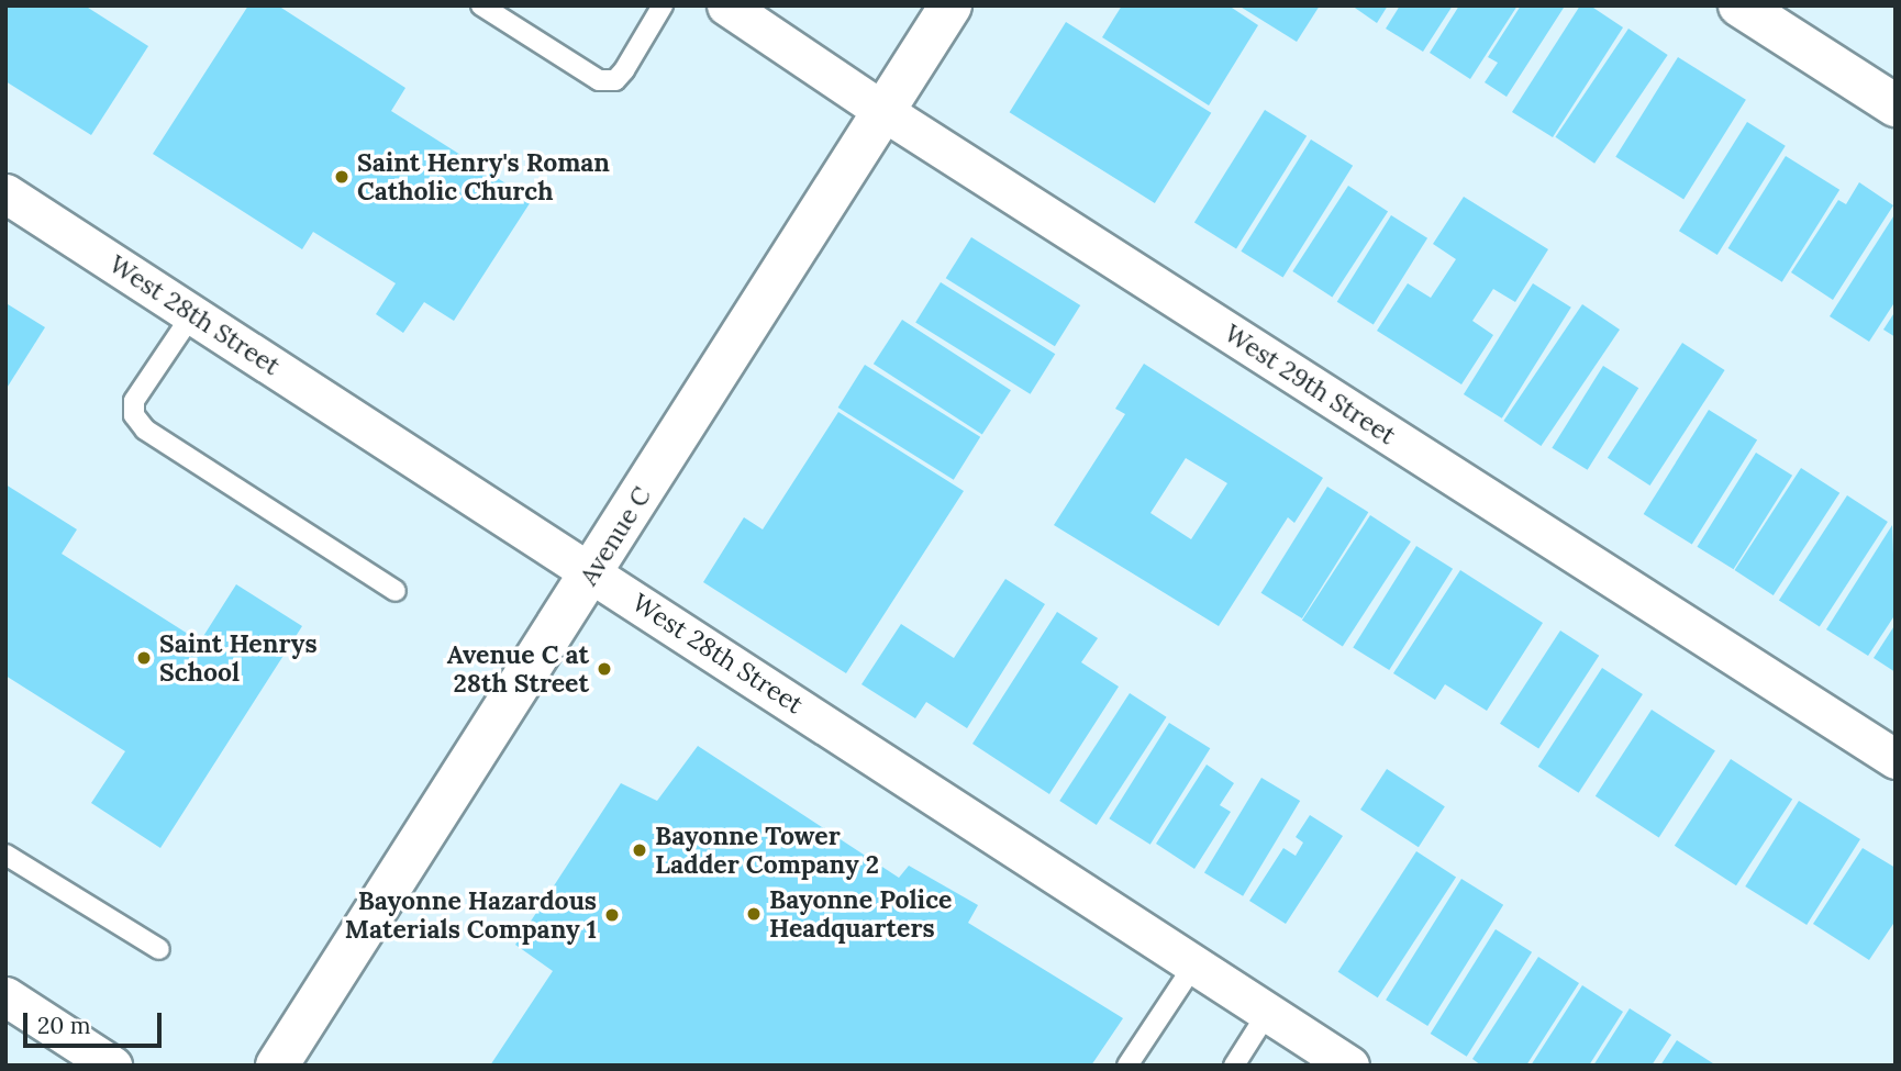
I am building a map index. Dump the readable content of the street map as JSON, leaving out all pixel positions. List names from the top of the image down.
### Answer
{
  "streets": {
    "main road": ["Avenue C"],
    "street": ["West 28th Street", "West 29th Street"]
  },
  "crossings": [
    ["West 28th Street", "Avenue C"],
    ["West 29th Street", "Avenue C"]
  ],
  "places": [
    "Saint Henry's Roman Catholic Church",
    "Saint Henrys School",
    "Avenue C at 28th Street",
    "Bayonne Tower Ladder Company 2",
    "Bayonne Police Headquarters",
    "Bayonne Hazardous Materials Company 1"
  ],
  "scale_bar": "20 m"
}
